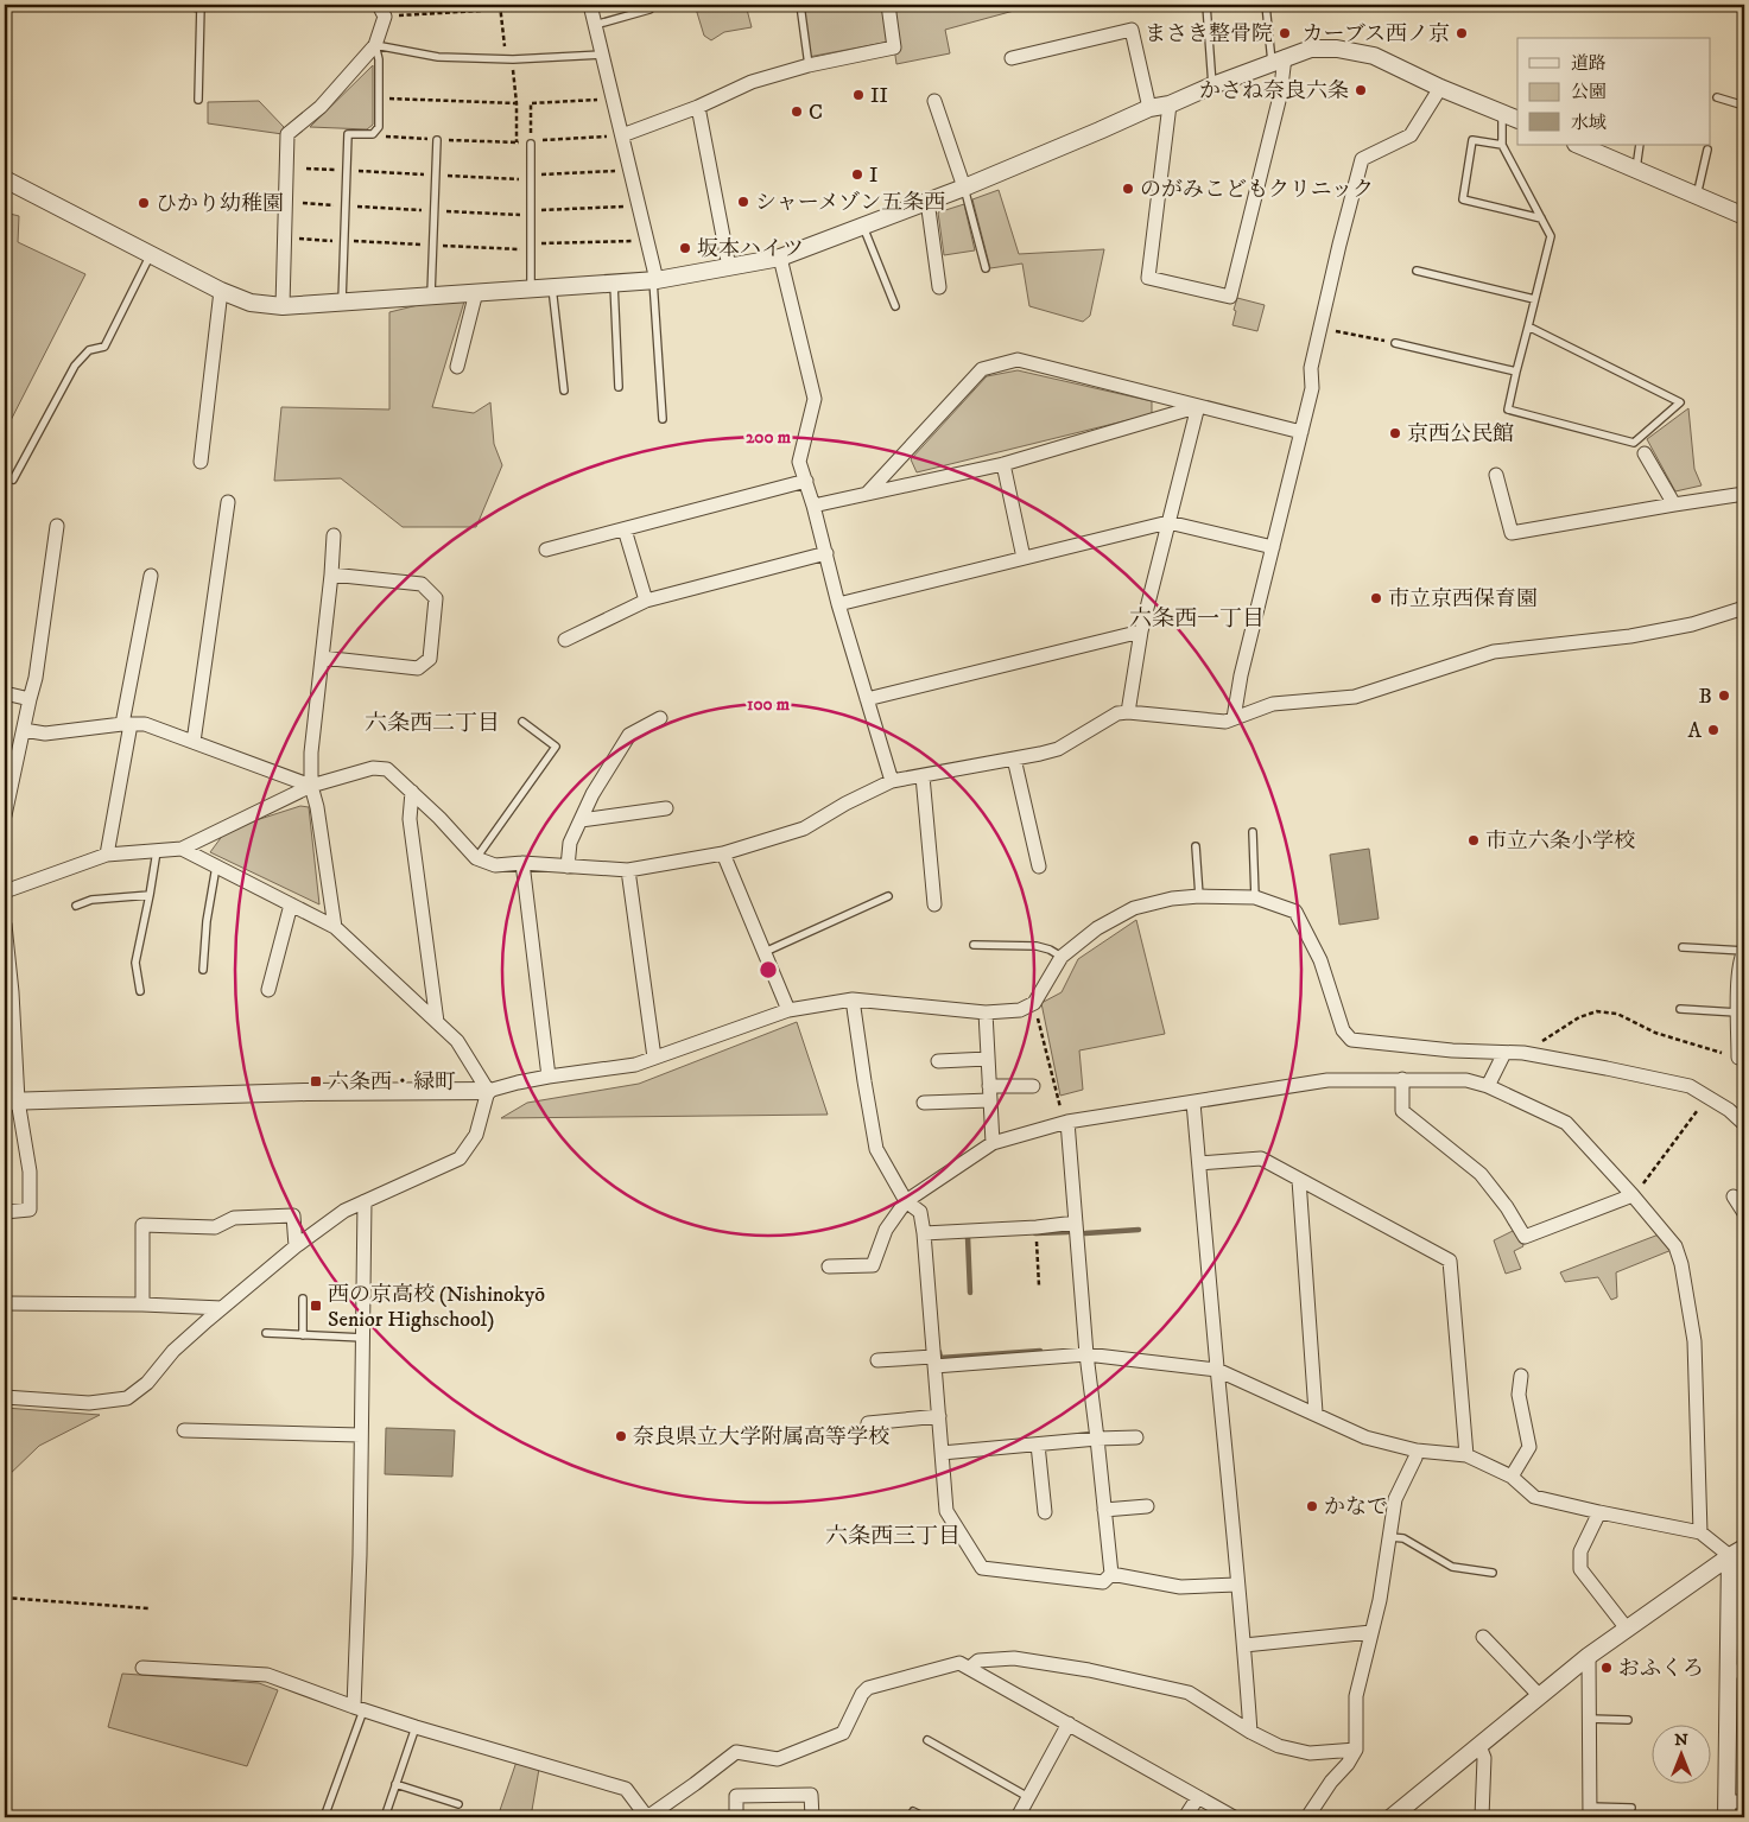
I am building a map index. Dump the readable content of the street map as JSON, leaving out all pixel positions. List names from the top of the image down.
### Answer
{
  "districts": ["六条西一丁目", "六条西二丁目", "六条西三丁目"],
  "places": {
    "other": [
      "まさき整骨院",
      "カーブス西ノ京",
      "かさね奈良六条",
      "II",
      "C",
      "I",
      "のがみこどもクリニック",
      "シャーメゾン五条西",
      "ひかり幼稚園",
      "坂本ハイツ",
      "京西公民館",
      "市立京西保育園",
      "B",
      "A",
      "市立六条小学校",
      "奈良県立大学附属高等学校",
      "かなで",
      "おふくろ"
    ],
    "transit": ["六条西・緑町", "西の京高校 (Nishinokyō Senior Highschool)"]
  },
  "legend": ["道路", "公園", "水域"],
  "north": "top",
  "rings": ["200 m", "100 m"]
}
